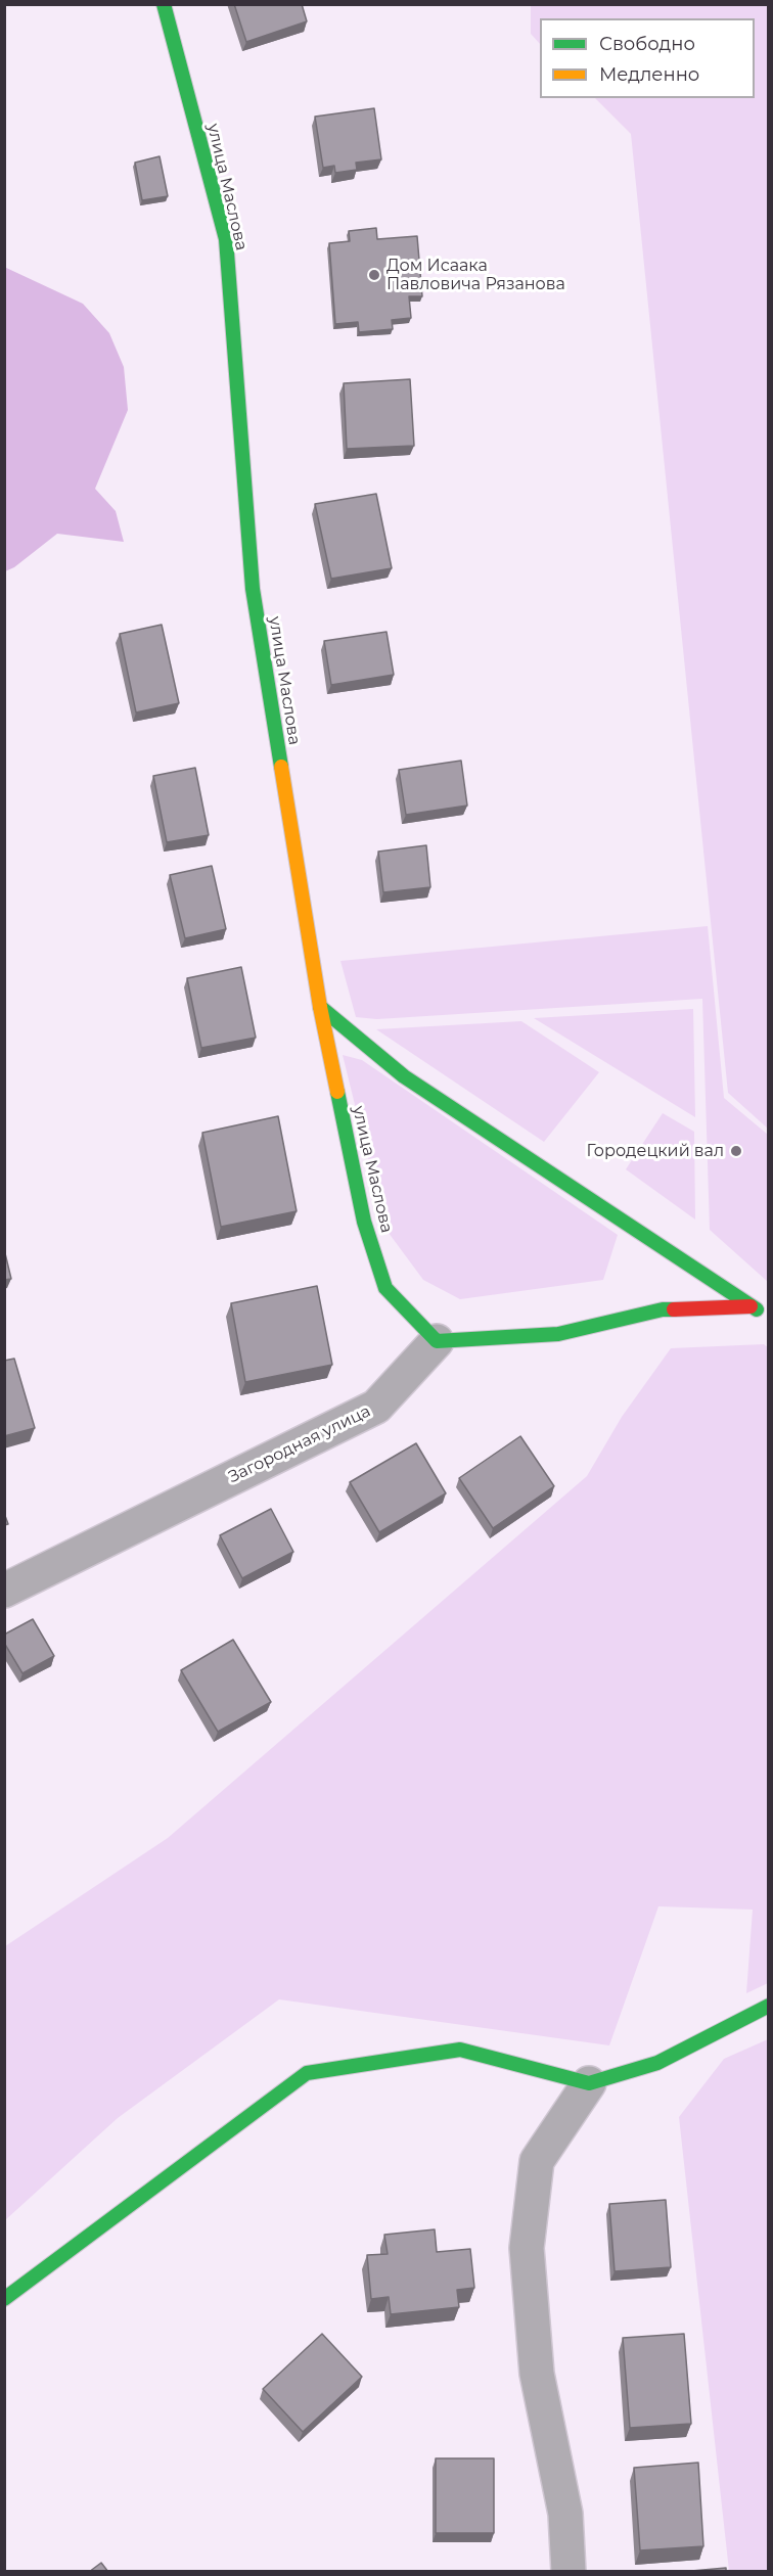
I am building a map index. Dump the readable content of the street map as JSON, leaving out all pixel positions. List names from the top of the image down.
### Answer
{
  "streets": {
    "street": ["улица Маслова", "Загородная улица"]
  },
  "crossings": [
    ["улица Маслова", "Загородная улица"]
  ],
  "places": ["Дом Исаака Павловича Рязанова", "Городецкий вал"],
  "legend": ["Свободно", "Медленно"]
}
